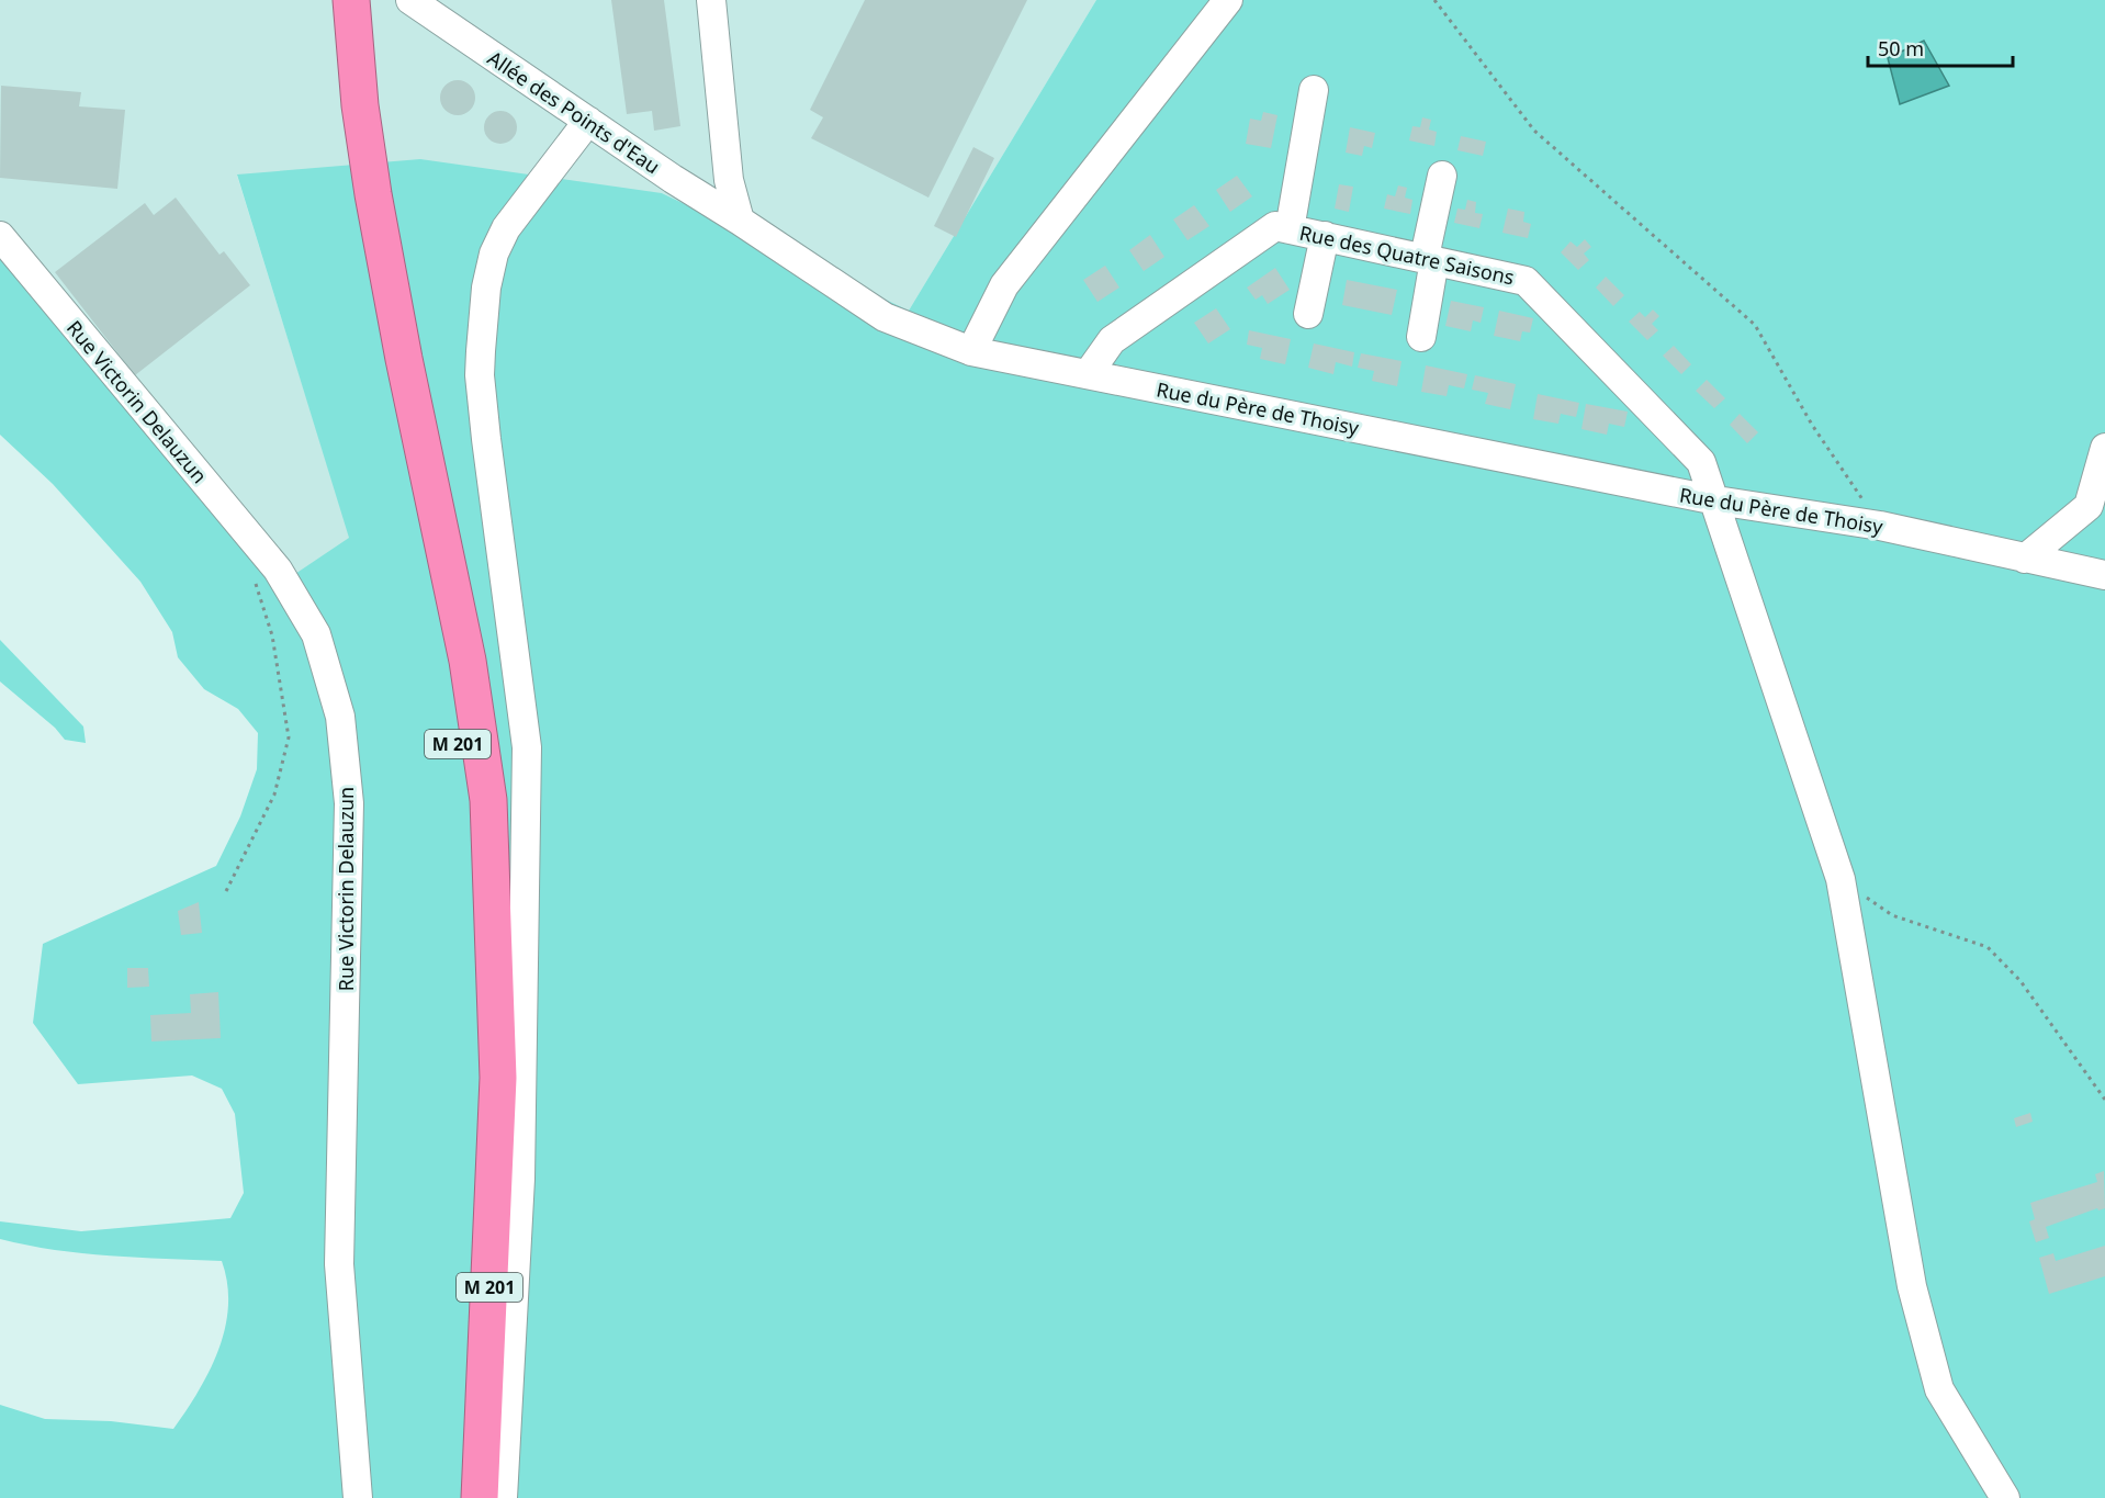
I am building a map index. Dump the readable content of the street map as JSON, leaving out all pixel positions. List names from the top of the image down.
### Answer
{
  "streets": {
    "highway": ["M 201"],
    "street": [
      "Allée des Points d'Eau",
      "Rue des Quatre Saisons",
      "Rue Victorin Delauzun",
      "Rue du Père de Thoisy"
    ]
  },
  "crossings": [
    ["Allée des Points d'Eau", "Rue du Père de Thoisy"],
    ["Rue des Quatre Saisons", "Rue du Père de Thoisy"]
  ],
  "scale_bar": "50 m"
}
